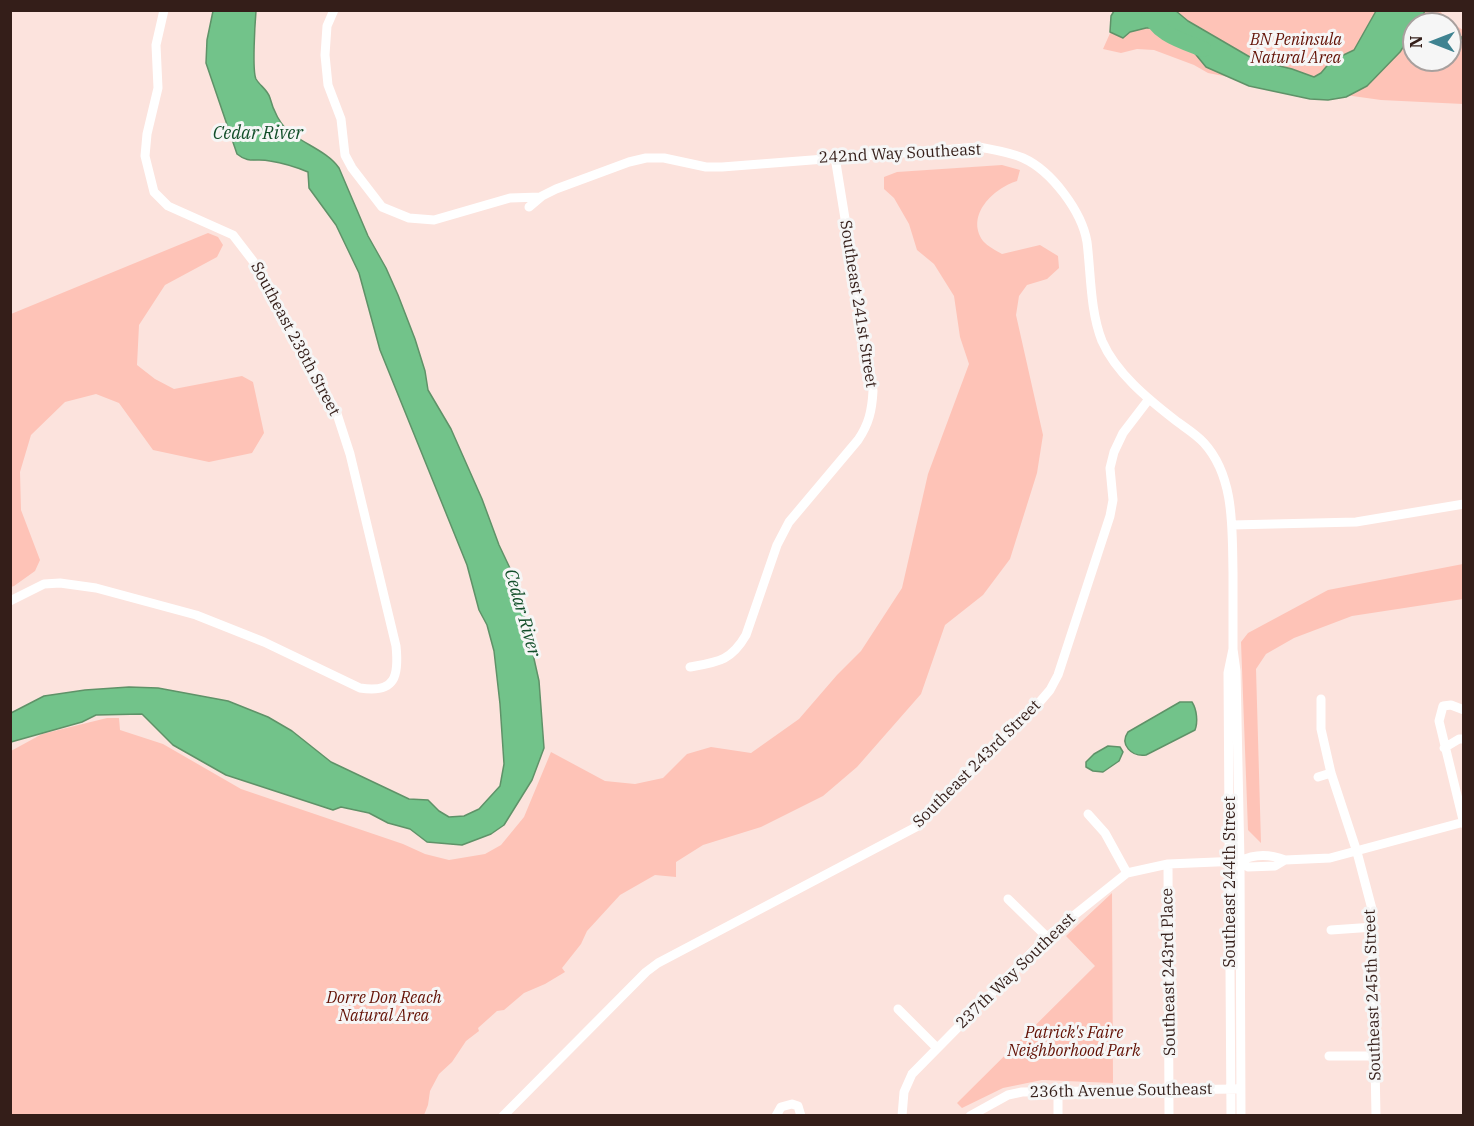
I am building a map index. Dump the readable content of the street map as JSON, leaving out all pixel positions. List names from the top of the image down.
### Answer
{
  "streets": {
    "street": [
      "242nd Way Southeast",
      "Southeast 241st Street",
      "Southeast 238th Street",
      "Southeast 243rd Street",
      "Southeast 244th Street",
      "237th Way Southeast",
      "Southeast 243rd Place",
      "Southeast 245th Street",
      "236th Avenue Southeast"
    ]
  },
  "crossings": [
    ["242nd Way Southeast", "Southeast 241st Street"],
    ["242nd Way Southeast", "Southeast 243rd Street"],
    ["242nd Way Southeast", "Southeast 244th Street"],
    ["Southeast 244th Street", "237th Way Southeast"],
    ["Southeast 244th Street", "236th Avenue Southeast"],
    ["237th Way Southeast", "Southeast 243rd Place"],
    ["237th Way Southeast", "Southeast 245th Street"],
    ["Southeast 243rd Place", "236th Avenue Southeast"]
  ],
  "water": ["Cedar River"],
  "parks": ["BN Peninsula Natural Area", "Dorre Don Reach Natural Area", "Patrick's Faire Neighborhood Park"],
  "north": "left"
}
